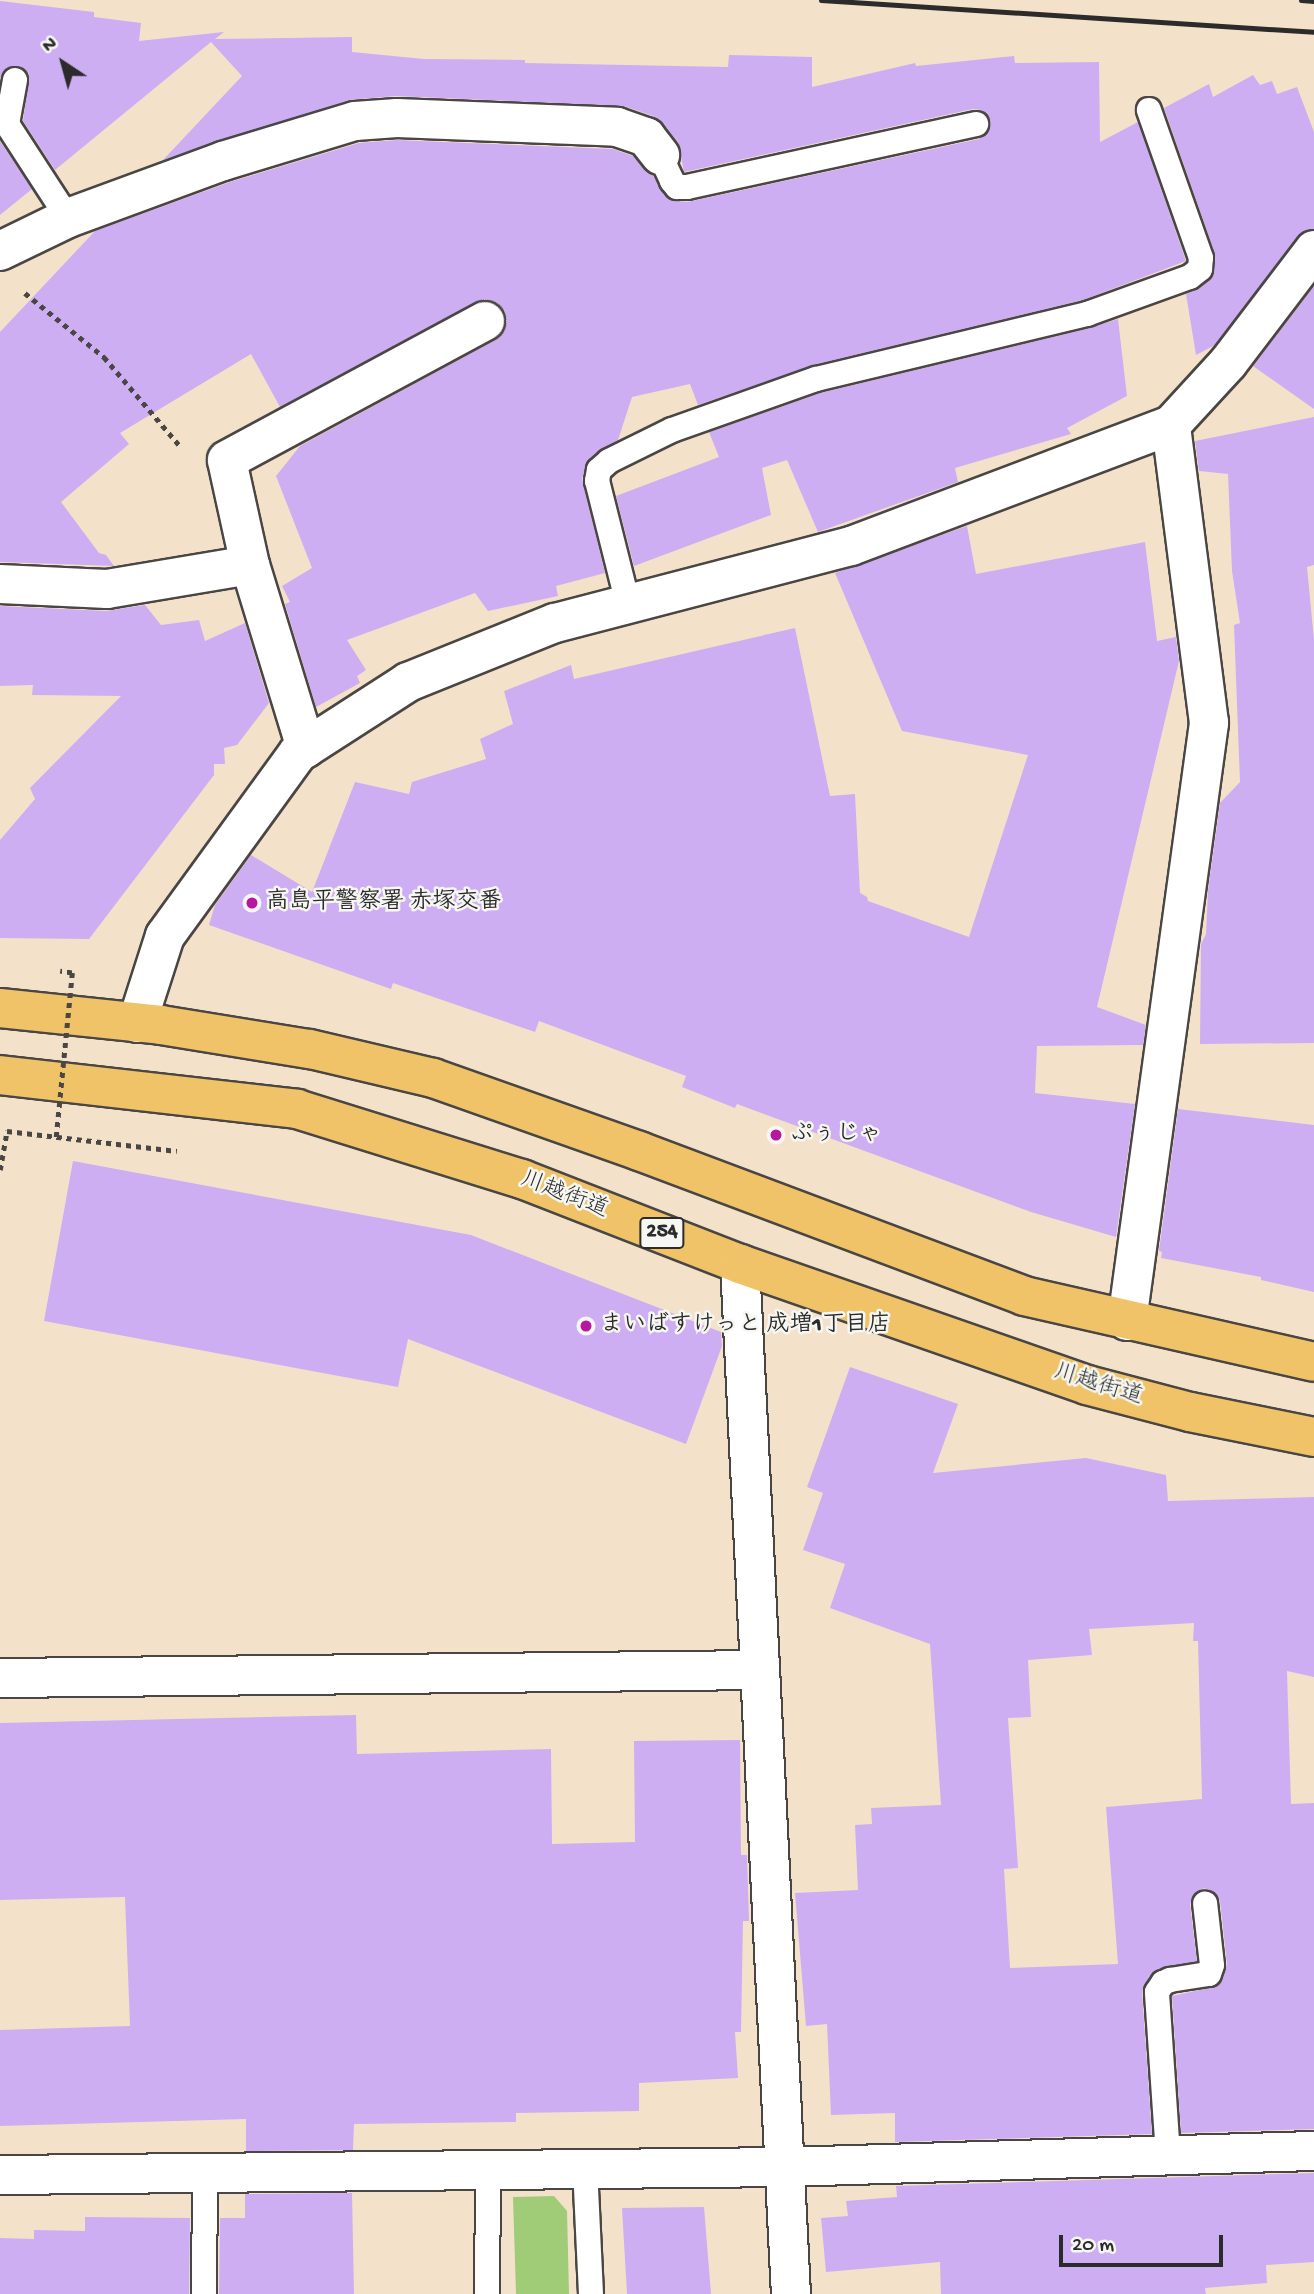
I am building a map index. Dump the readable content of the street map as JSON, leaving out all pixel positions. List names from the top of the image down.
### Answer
{
  "streets": {
    "highway": ["川越街道", "254"]
  },
  "places": ["高島平警察署 赤塚交番", "ぷぅじゃ", "まいばすけっと 成増1丁目店"],
  "scale_bar": "20 m",
  "north": "top left"
}
